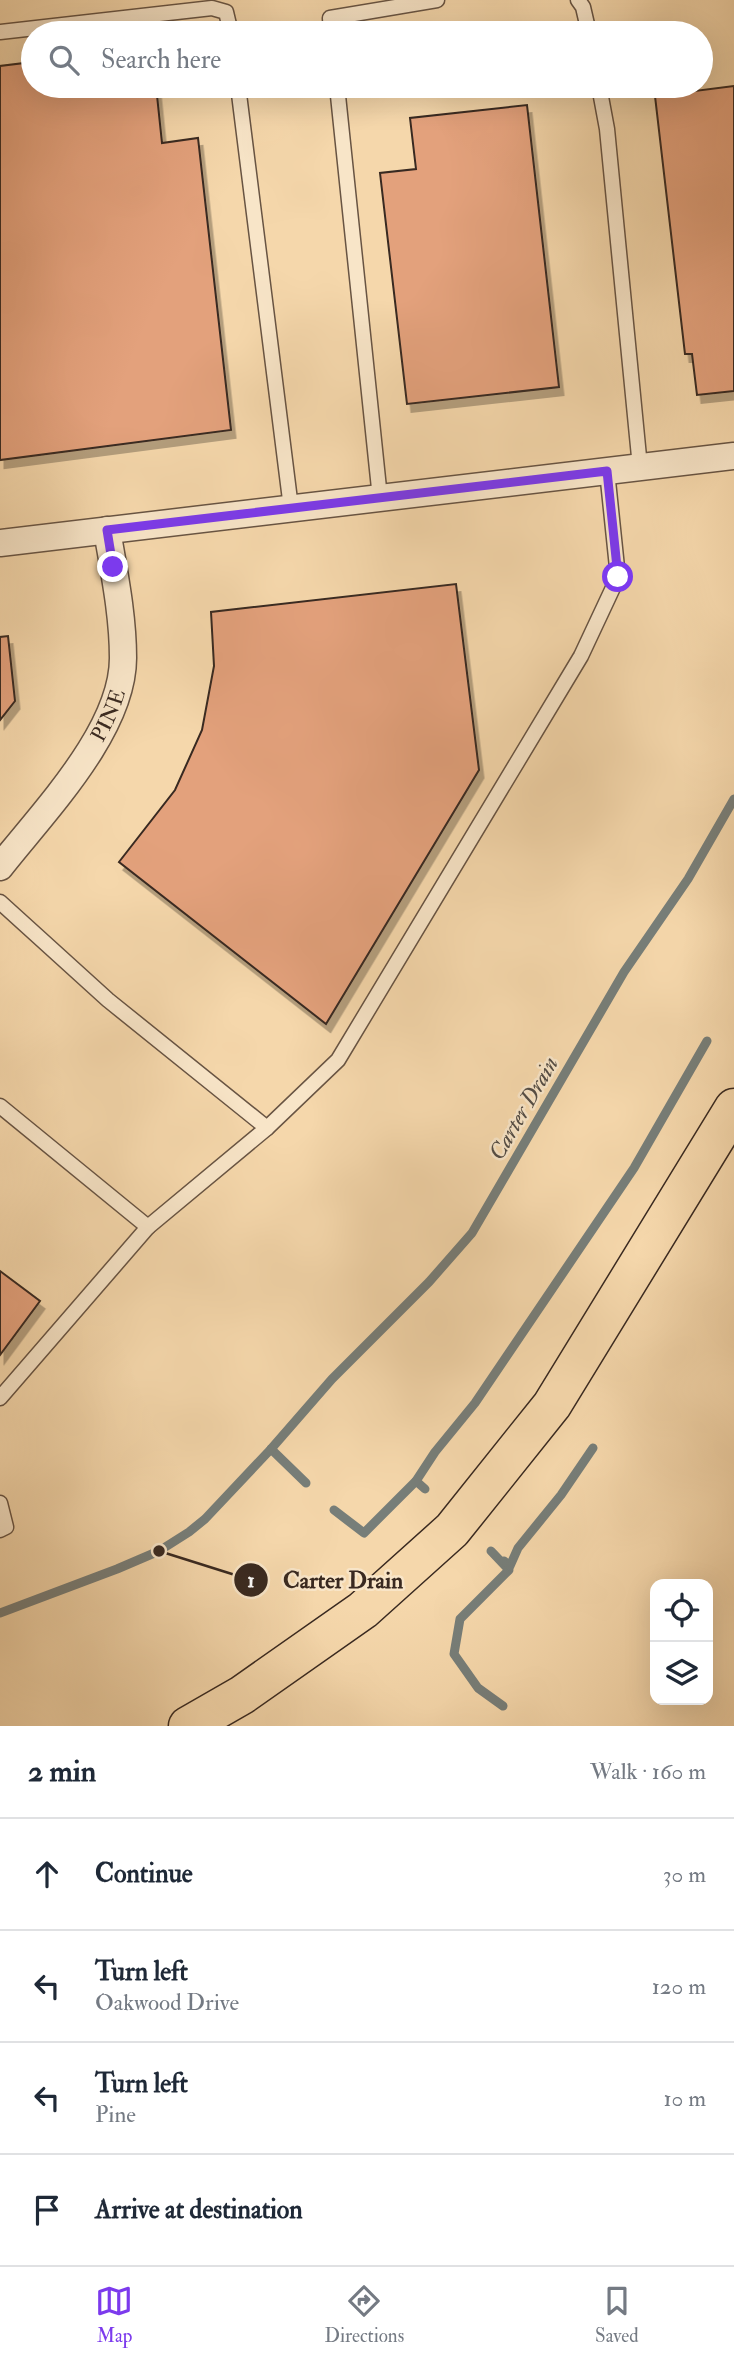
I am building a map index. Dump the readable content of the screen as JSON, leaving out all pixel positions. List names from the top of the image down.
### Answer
{
  "streets": {
    "street": ["PINE"]
  },
  "water": ["Carter Drain"],
  "places": ["Carter Drain"],
  "page": {
    "search": "Search here",
    "heading": ["2 min", "Walk · 160 m"],
    "list": [
      ["Continue", "30 m"],
      ["Turn left", "Oakwood Drive", "120 m"],
      ["Turn left", "Pine", "10 m"],
      "Arrive at destination"
    ],
    "nav": ["Map", "Directions", "Saved"]
  }
}
